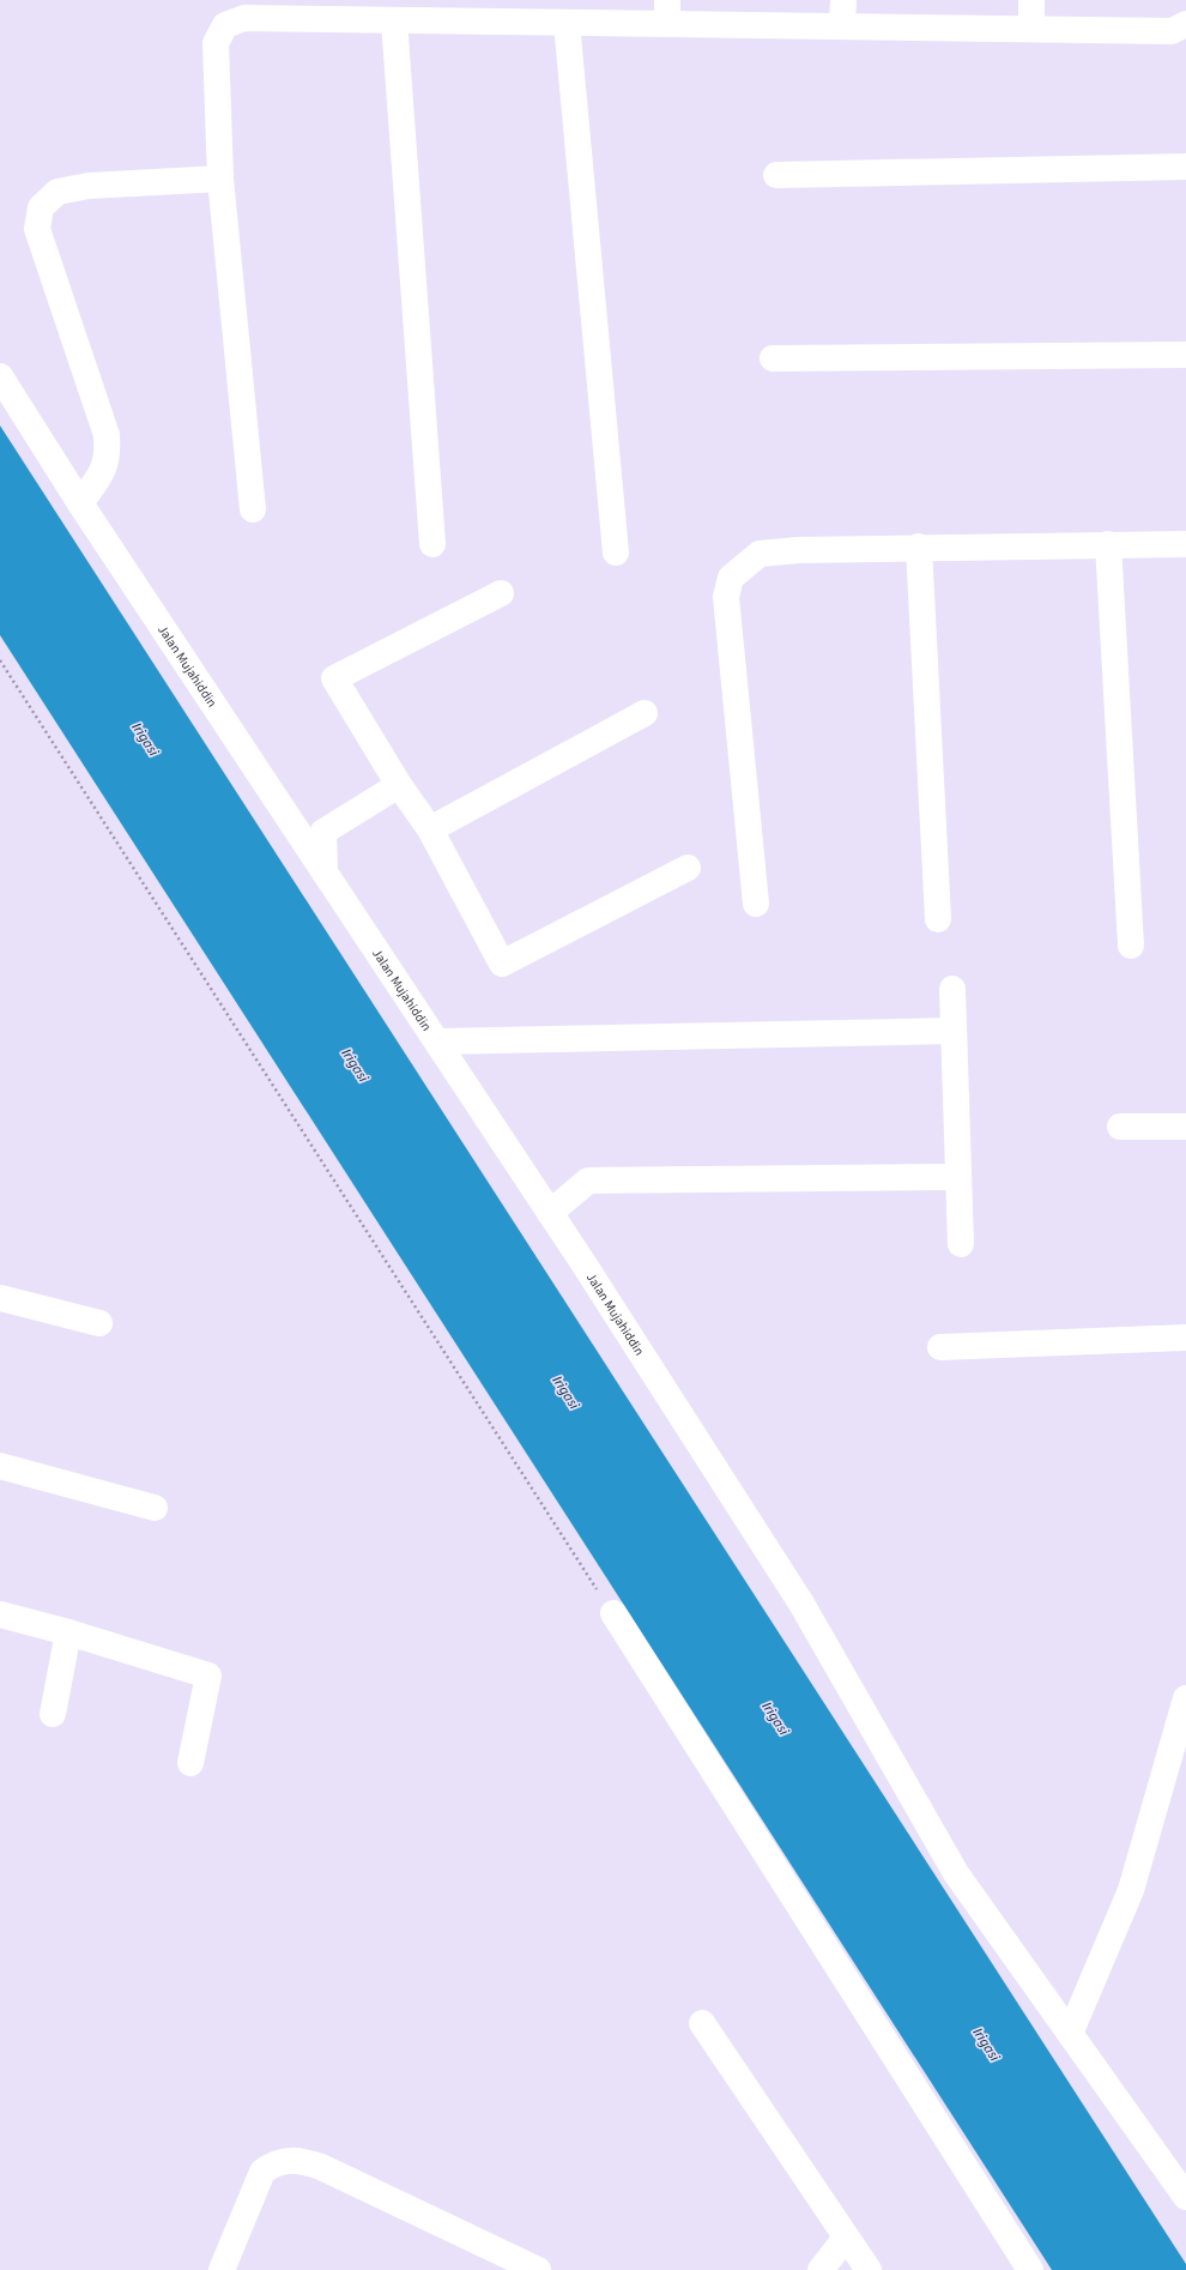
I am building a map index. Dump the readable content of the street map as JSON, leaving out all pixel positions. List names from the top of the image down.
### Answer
{
  "streets": {
    "street": ["Jalan Mujahiddin"]
  },
  "water": ["Irigasi"]
}
